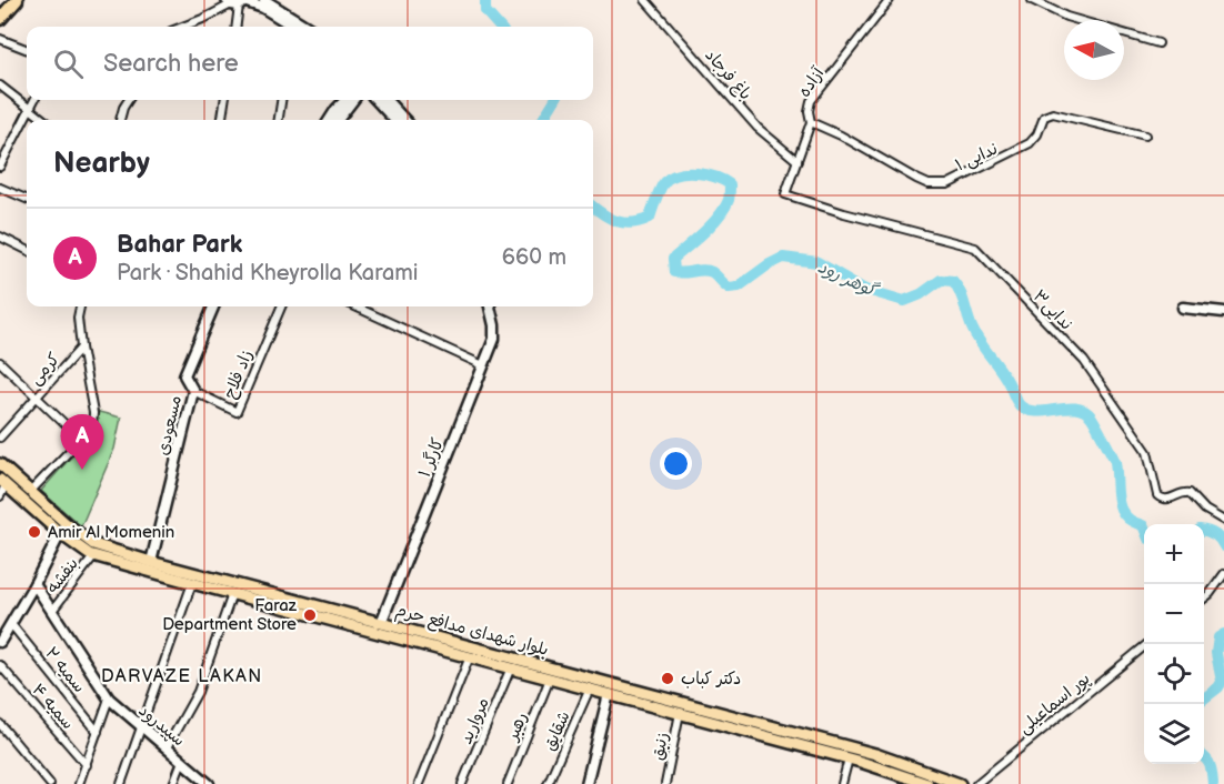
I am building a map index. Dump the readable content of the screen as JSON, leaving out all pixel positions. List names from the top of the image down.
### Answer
{
  "streets": {
    "main road": ["بلوار شهدای مدافع حرم"],
    "street": [
      "باغ فرجاد",
      "آزاده",
      "ندایی ۱",
      "ندایی۳",
      "کرمی",
      "زاد فلاح",
      "مسعودی",
      "کارگر ۱",
      "بنفشه",
      "سمیه ۲",
      "پور اسماعیلی",
      "سمیه ۴",
      "مروارید",
      "سپیدرود",
      "رهبر",
      "شقایق",
      "زنبق"
    ]
  },
  "crossings": [
    ["باغ فرجاد", "آزاده"],
    ["آزاده", "ندایی ۱"],
    ["آزاده", "ندایی۳"],
    ["زاد فلاح", "مسعودی"],
    ["مسعودی", "بلوار شهدای مدافع حرم"],
    ["کارگر ۱", "بلوار شهدای مدافع حرم"],
    ["بنفشه", "بلوار شهدای مدافع حرم"],
    ["بنفشه", "سپیدرود"],
    ["بلوار شهدای مدافع حرم", "مروارید"],
    ["بلوار شهدای مدافع حرم", "رهبر"],
    ["بلوار شهدای مدافع حرم", "شقایق"],
    ["بلوار شهدای مدافع حرم", "زنبق"]
  ],
  "districts": ["DARVAZE LAKAN"],
  "water": ["گوهر رود"],
  "places": ["Amir Al Momenin", "Faraz Department Store", "دکتر کباب"],
  "north": "left",
  "page": {
    "search": "Search here",
    "heading": "Nearby",
    "list": [
      {
        "mark": "A",
        "name": "Bahar Park",
        "note": "Park · Shahid Kheyrolla Karami",
        "value": "660 m"
      }
    ],
    "pins": "A",
    "map_buttons": ["+", "−"]
  }
}
